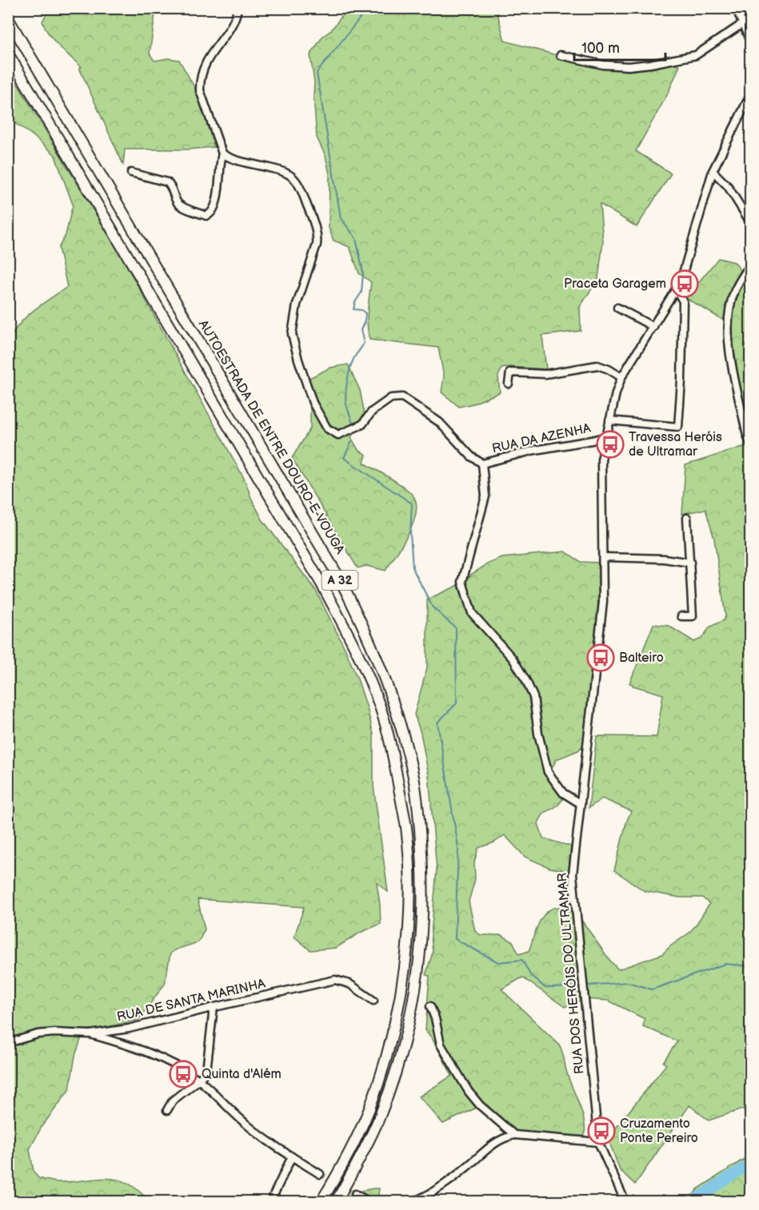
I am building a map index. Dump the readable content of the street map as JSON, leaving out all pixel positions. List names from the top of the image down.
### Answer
{
  "streets": {
    "highway": ["AUTOESTRADA DE ENTRE DOURO-E-VOUGA", "A 32"],
    "street": ["RUA DA AZENHA", "RUA DOS HERÓIS DO ULTRAMAR", "RUA DE SANTA MARINHA"]
  },
  "crossings": [
    ["RUA DA AZENHA", "RUA DOS HERÓIS DO ULTRAMAR"]
  ],
  "places": {
    "bus stop": [
      "Praceta Garagem",
      "Travessa Heróis de Ultramar",
      "Balteiro",
      "Quinta d'Além",
      "Cruzamento Ponte Pereiro"
    ]
  },
  "scale_bar": "100 m"
}
